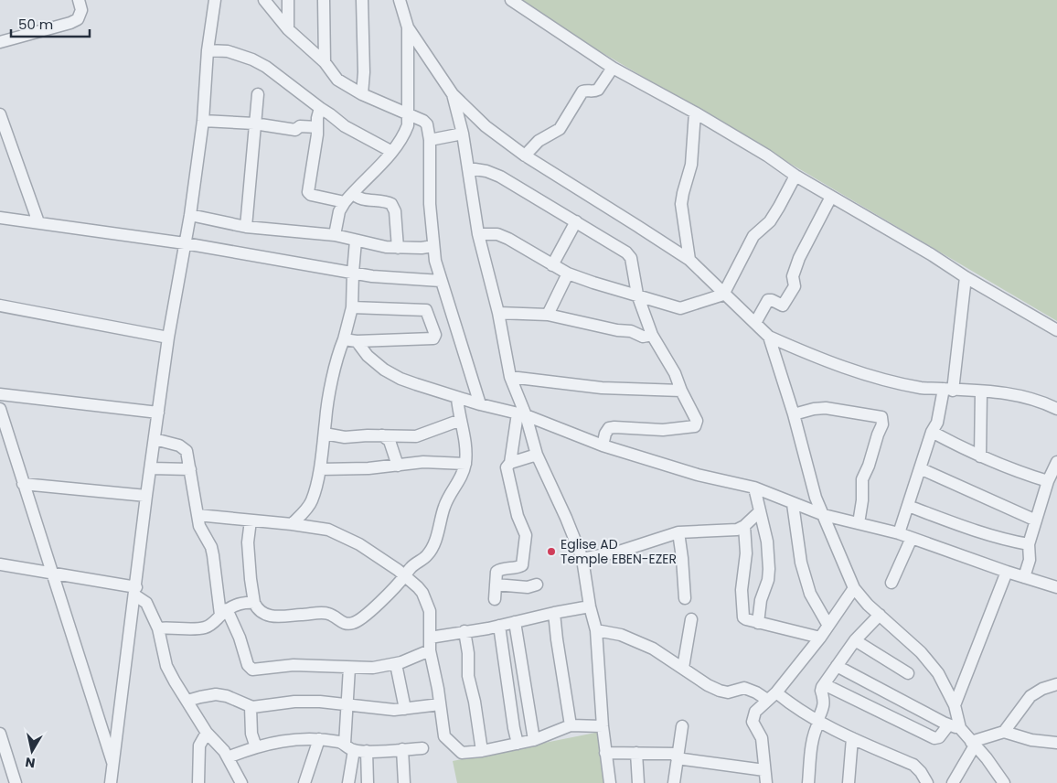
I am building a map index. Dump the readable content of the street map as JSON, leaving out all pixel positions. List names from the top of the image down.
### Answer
{
  "places": ["Eglise AD Temple EBEN-EZER"],
  "scale_bar": "50 m",
  "north": "bottom"
}
